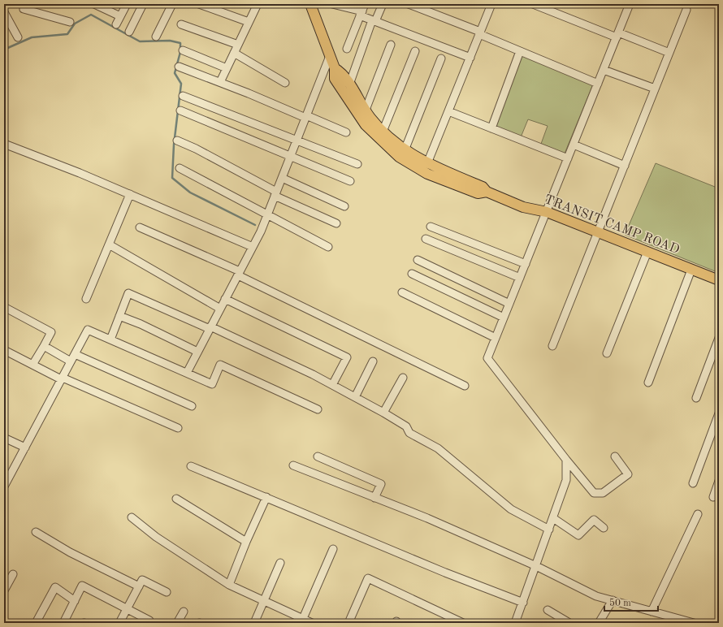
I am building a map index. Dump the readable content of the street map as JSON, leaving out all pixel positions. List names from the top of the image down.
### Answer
{
  "streets": {
    "main road": ["TRANSIT CAMP ROAD"]
  },
  "scale_bar": "50 m"
}
